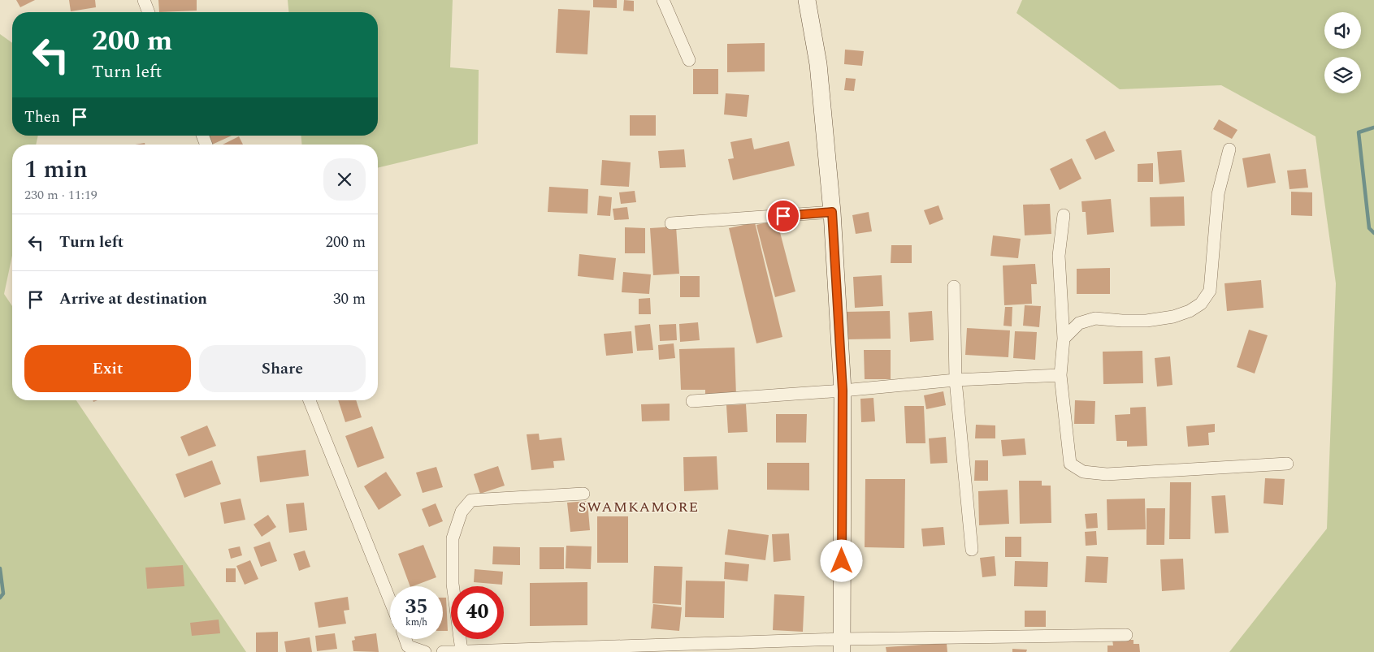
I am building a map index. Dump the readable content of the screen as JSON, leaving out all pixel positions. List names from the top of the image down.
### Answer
{
  "districts": ["SWAMKAMORE"],
  "page": {
    "turn": ["200 m", "Turn left"],
    "then": "Then",
    "heading": ["1 min", "230 m · 11:19"],
    "list": [
      {
        "name": "Turn left",
        "value": "200 m"
      },
      {
        "name": "Arrive at destination",
        "value": "30 m"
      }
    ],
    "buttons": ["Exit", "Share"],
    "speed": "35 km/h",
    "limit": "40"
  }
}
